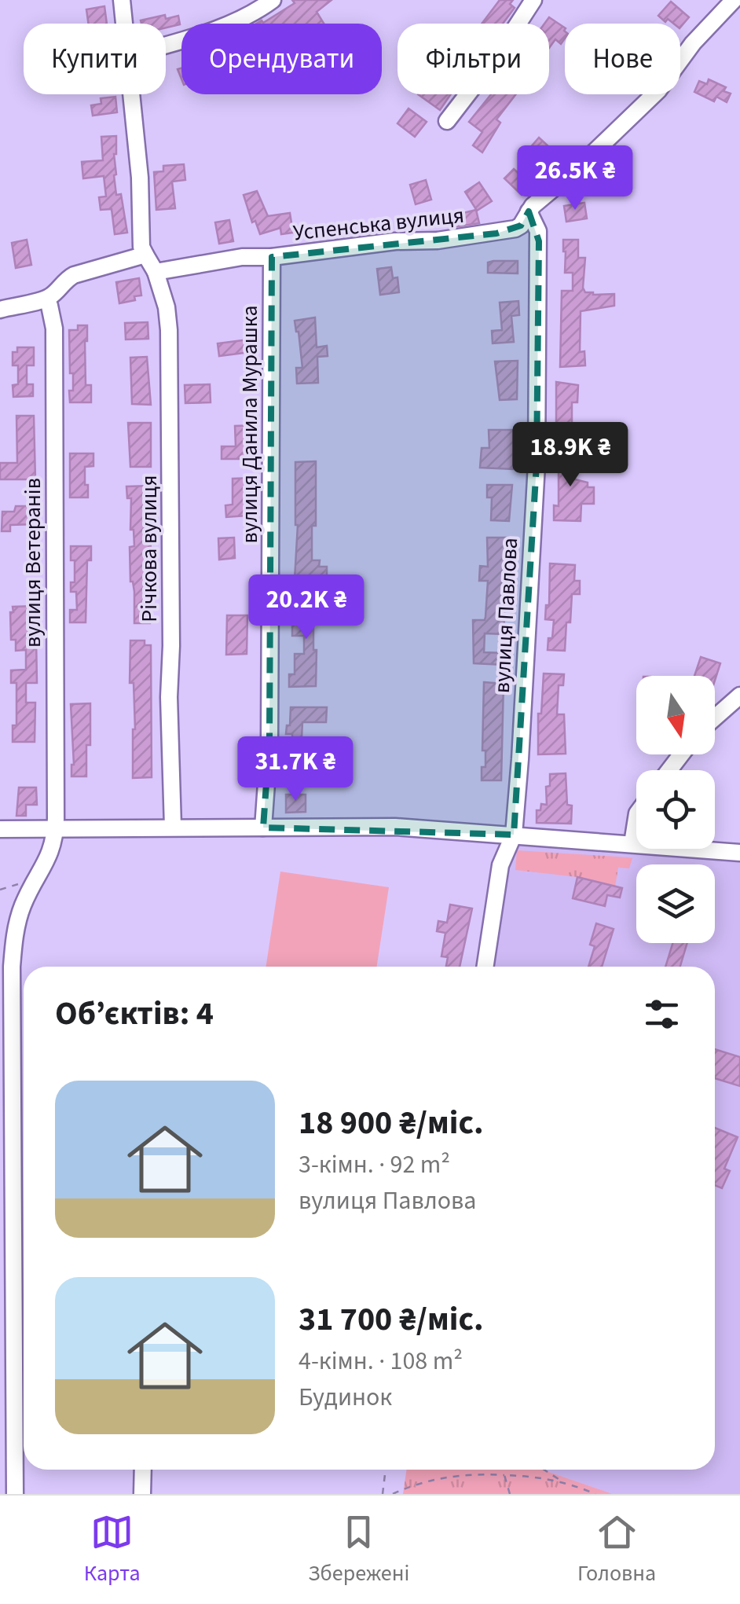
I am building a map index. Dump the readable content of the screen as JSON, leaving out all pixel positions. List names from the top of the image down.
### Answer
{
  "streets": {
    "street": [
      "Успенська вулиця",
      "вулиця Данила Мурашка",
      "Річкова вулиця",
      "вулиця Ветеранів",
      "вулиця Павлова"
    ]
  },
  "crossings": [
    ["Успенська вулиця", "вулиця Данила Мурашка"],
    ["Успенська вулиця", "Річкова вулиця"],
    ["Успенська вулиця", "вулиця Павлова"]
  ],
  "north": "bottom",
  "page": {
    "chip": [
      "Купити",
      "Орендувати",
      "Фільтри",
      "Нове"
    ],
    "price": [
      "26.5K ₴",
      "18.9K ₴",
      "20.2K ₴",
      "31.7K ₴"
    ],
    "heading": "Об’єктів: 4",
    "list": [
      {
        "name": "18 900 ₴/міс.",
        "note": "3-кімн. · 92 m² · вулиця Павлова"
      },
      {
        "name": "31 700 ₴/міс.",
        "note": "4-кімн. · 108 m² · Будинок"
      }
    ],
    "tabs": ["Карта", "Збережені", "Головна"]
  }
}
